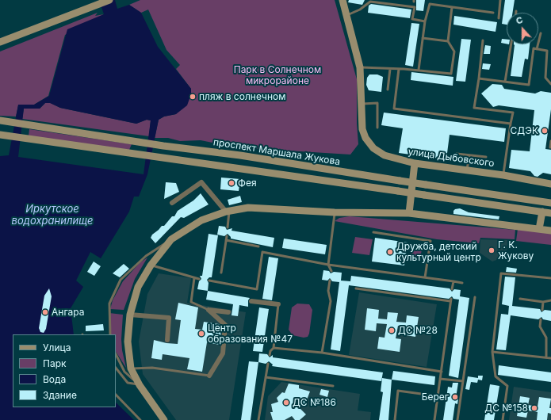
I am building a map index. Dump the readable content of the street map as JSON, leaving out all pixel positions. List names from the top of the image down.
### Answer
{
  "streets": {
    "main road": ["проспект Маршала Жукова", "улица Дыбовского"]
  },
  "water": ["Иркутское водохранилище"],
  "parks": ["Парк в Солнечном микрорайоне"],
  "places": [
    "пляж в солнечном",
    "СДЭК",
    "Фея",
    "Г. К. Жукову",
    "Дружба, детский культурный центр",
    "Ангара",
    "ДС №28",
    "Центр образования №47",
    "Берег",
    "ДС №186",
    "ДС №158"
  ],
  "legend": [
    "Улица",
    "Парк",
    "Вода",
    "Здание"
  ],
  "north": "top"
}
